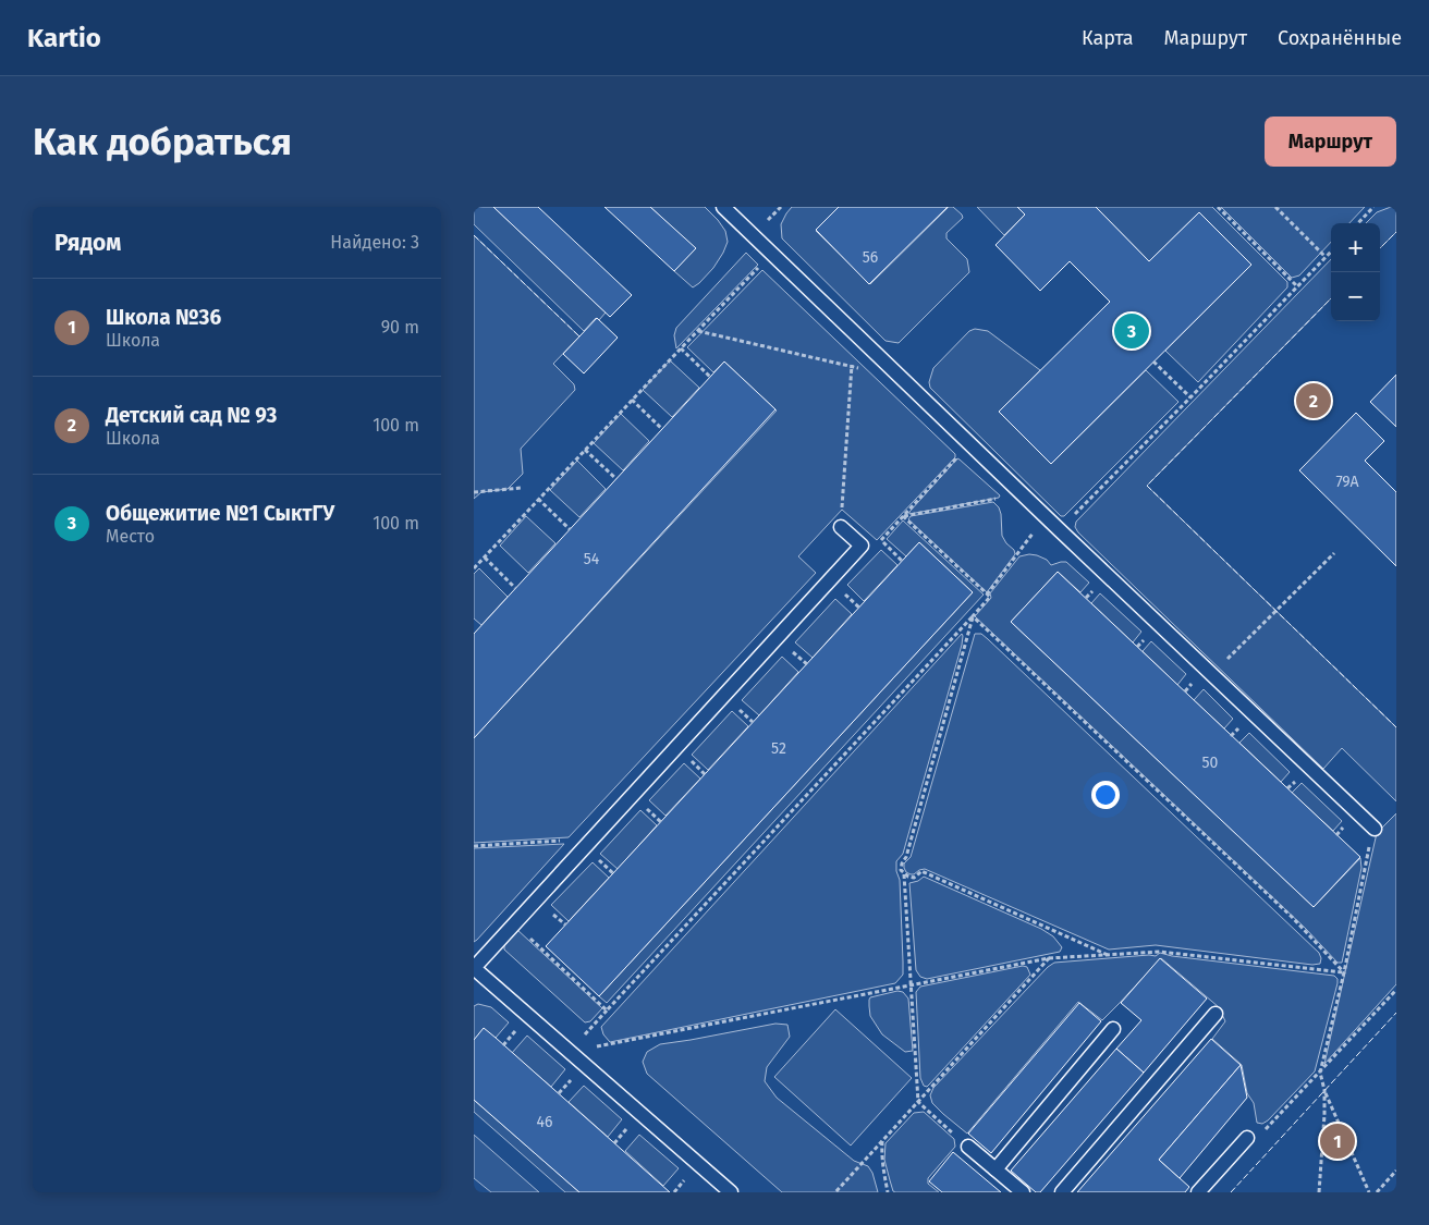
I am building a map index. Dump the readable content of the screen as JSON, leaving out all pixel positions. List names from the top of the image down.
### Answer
{
  "house_numbers": [
    "56",
    "79А",
    "54",
    "52",
    "50",
    "46"
  ],
  "page": {
    "header": "Kartio",
    "nav": ["Карта", "Маршрут", "Сохранённые"],
    "buttons": "Маршрут",
    "title": "Как добраться",
    "heading": ["Рядом", "Найдено: 3"],
    "map_buttons": ["+", "−"],
    "list": [
      {
        "mark": "1",
        "name": "Школа №36",
        "note": "Школа",
        "value": "90 m"
      },
      {
        "mark": "2",
        "name": "Детский сад № 93",
        "note": "Школа",
        "value": "100 m"
      },
      {
        "mark": "3",
        "name": "Общежитие №1 СыктГУ",
        "note": "Место",
        "value": "100 m"
      }
    ],
    "pins": ["3", "2", "1"]
  }
}
